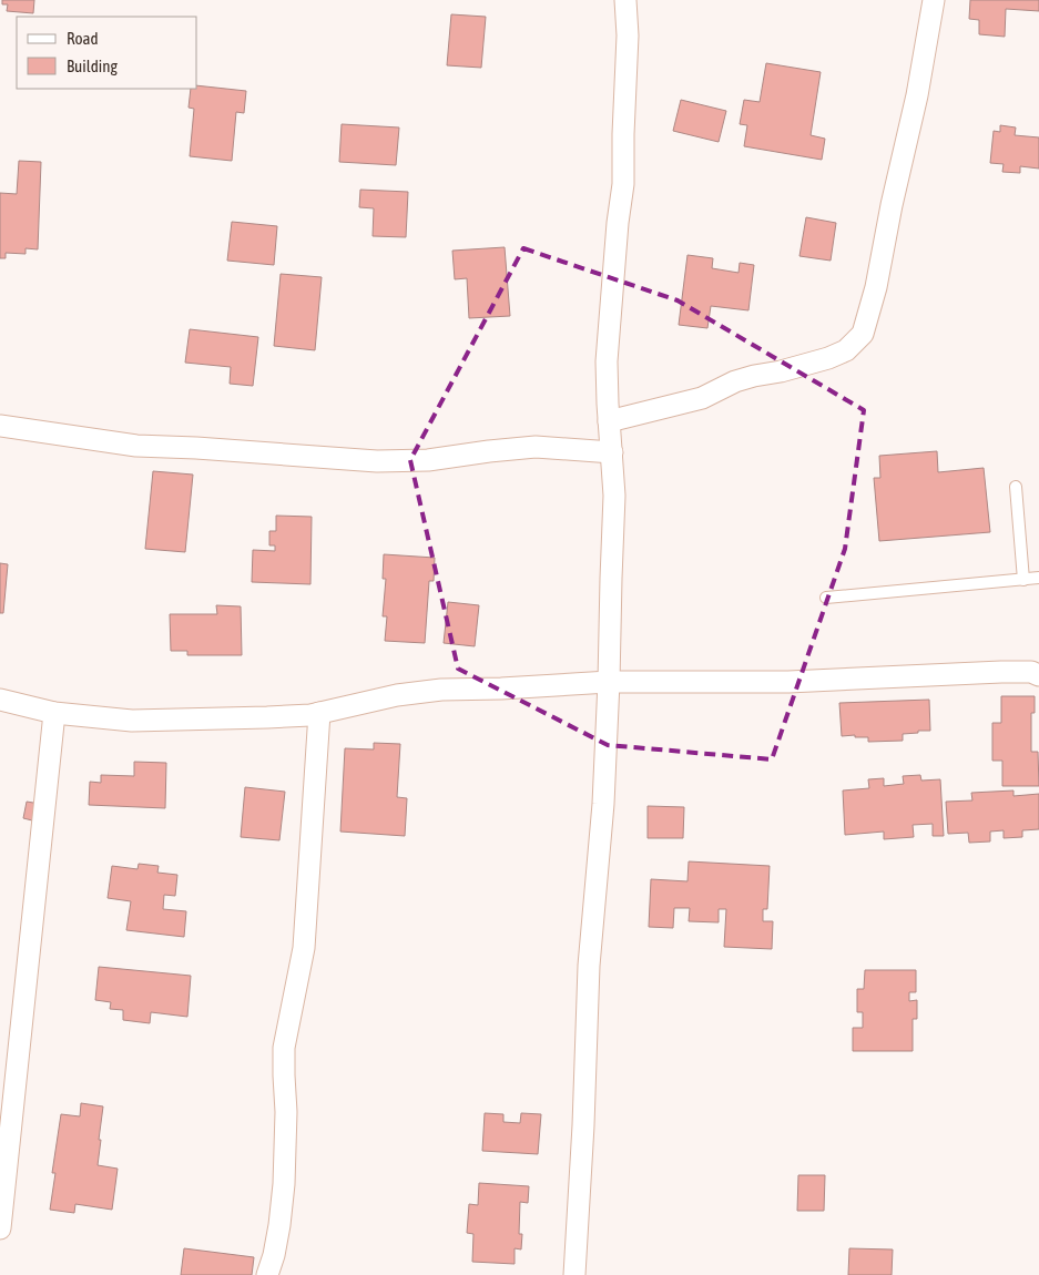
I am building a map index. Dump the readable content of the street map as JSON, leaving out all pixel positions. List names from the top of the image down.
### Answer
{
  "legend": ["Road", "Building"]
}
